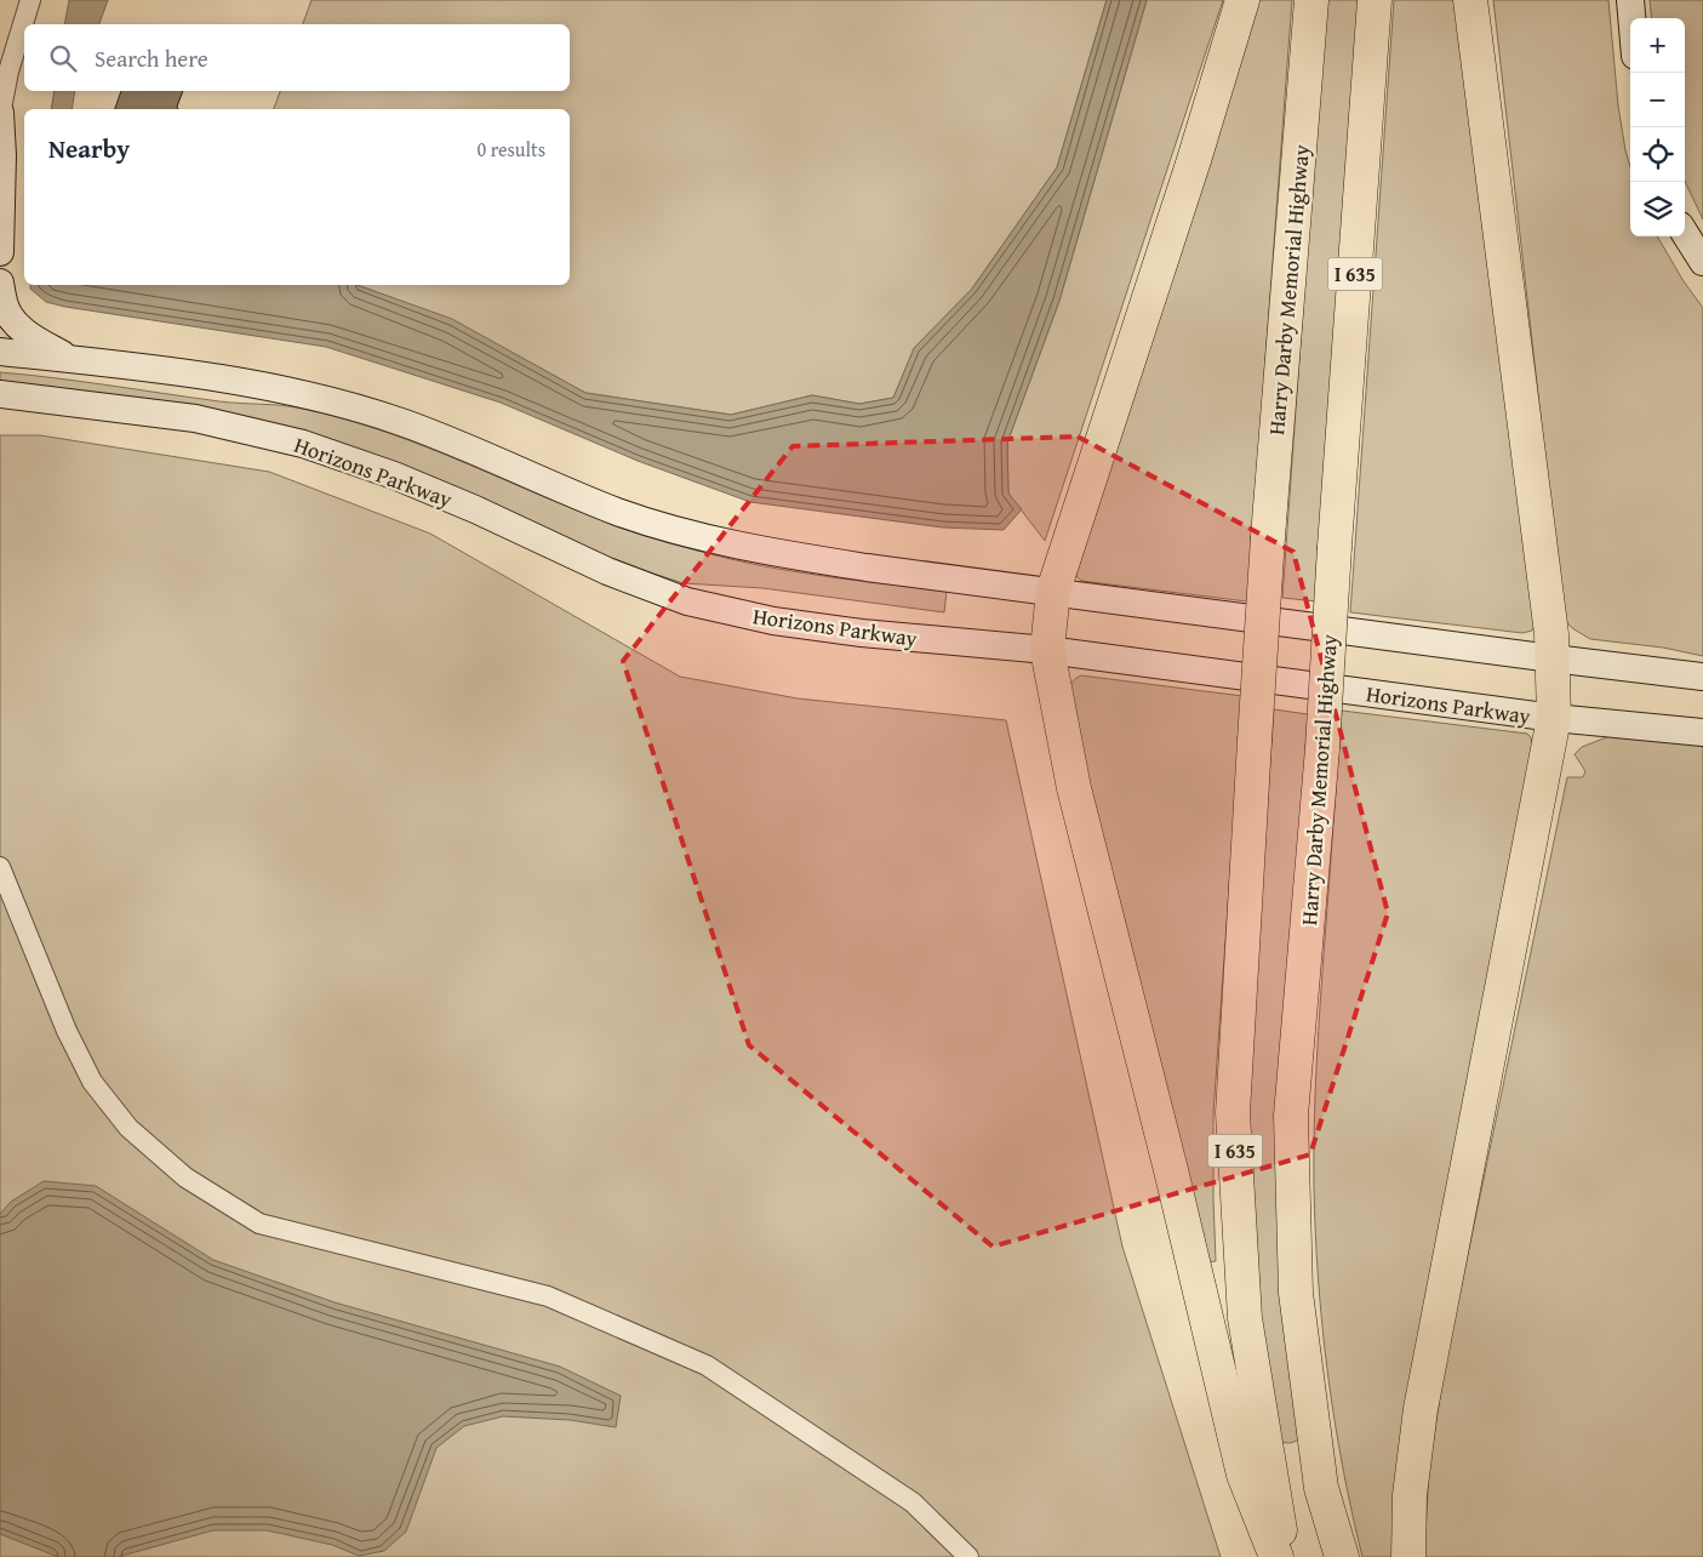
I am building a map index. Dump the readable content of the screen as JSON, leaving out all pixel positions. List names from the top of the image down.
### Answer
{
  "streets": {
    "highway": ["I 635", "Harry Darby Memorial Highway"],
    "main road": ["Horizons Parkway"]
  },
  "page": {
    "map_buttons": ["+", "−"],
    "search": "Search here",
    "heading": ["Nearby", "0 results"]
  }
}
